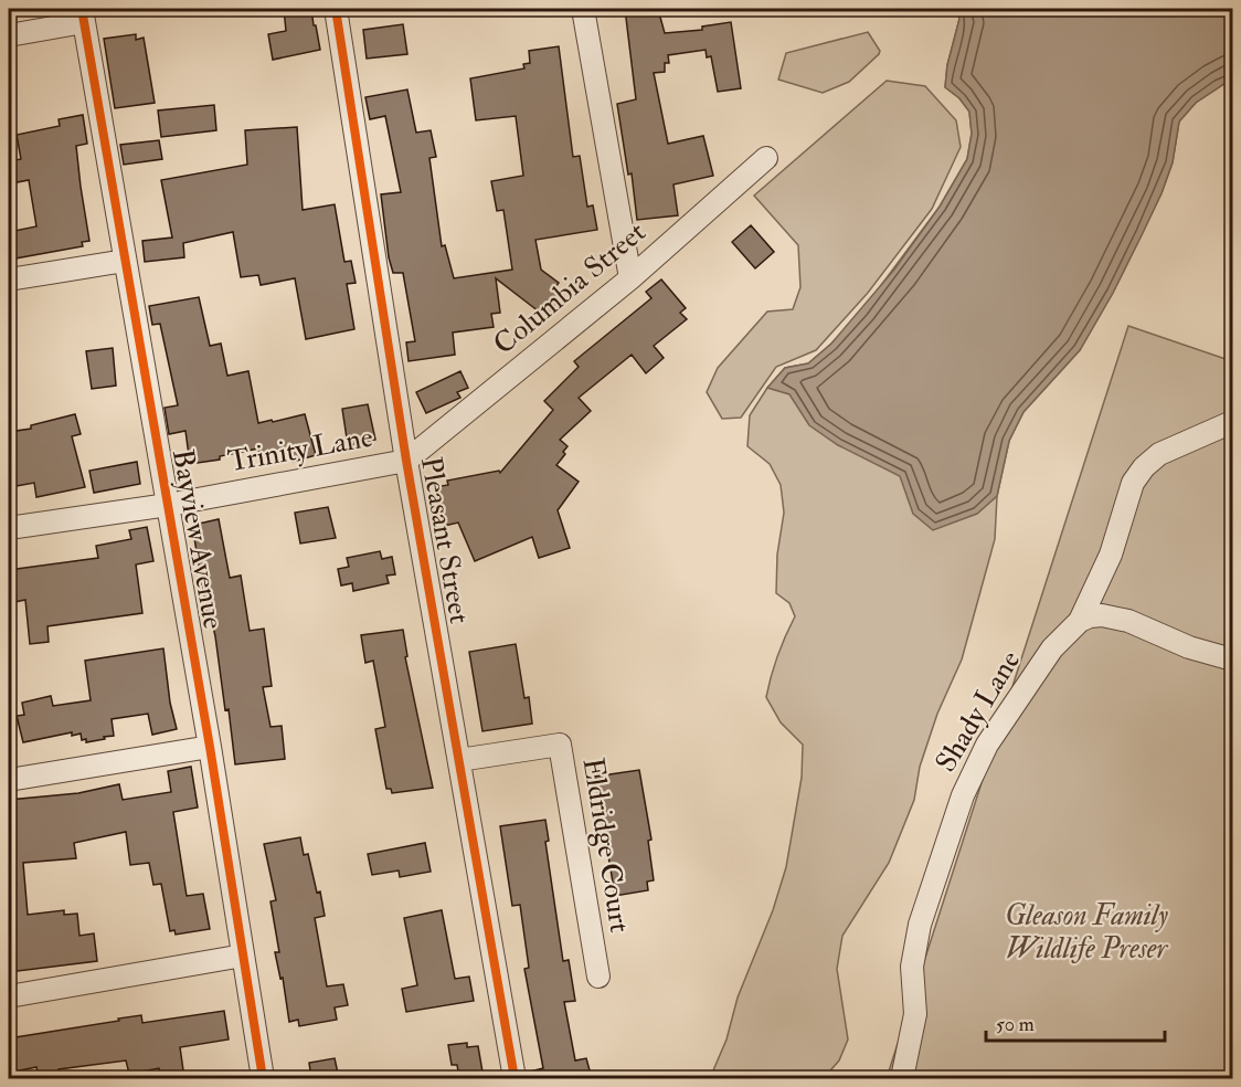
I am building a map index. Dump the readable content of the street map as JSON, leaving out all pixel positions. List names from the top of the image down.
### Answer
{
  "streets": {
    "street": [
      "Columbia Street",
      "Trinity Lane",
      "Bayview Avenue",
      "Pleasant Street",
      "Shady Lane",
      "Eldridge Court"
    ]
  },
  "crossings": [
    ["Columbia Street", "Trinity Lane"],
    ["Columbia Street", "Pleasant Street"],
    ["Trinity Lane", "Bayview Avenue"],
    ["Trinity Lane", "Pleasant Street"],
    ["Pleasant Street", "Eldridge Court"]
  ],
  "parks": ["Gleason Family Wildlife Preser"],
  "scale_bar": "50 m"
}
